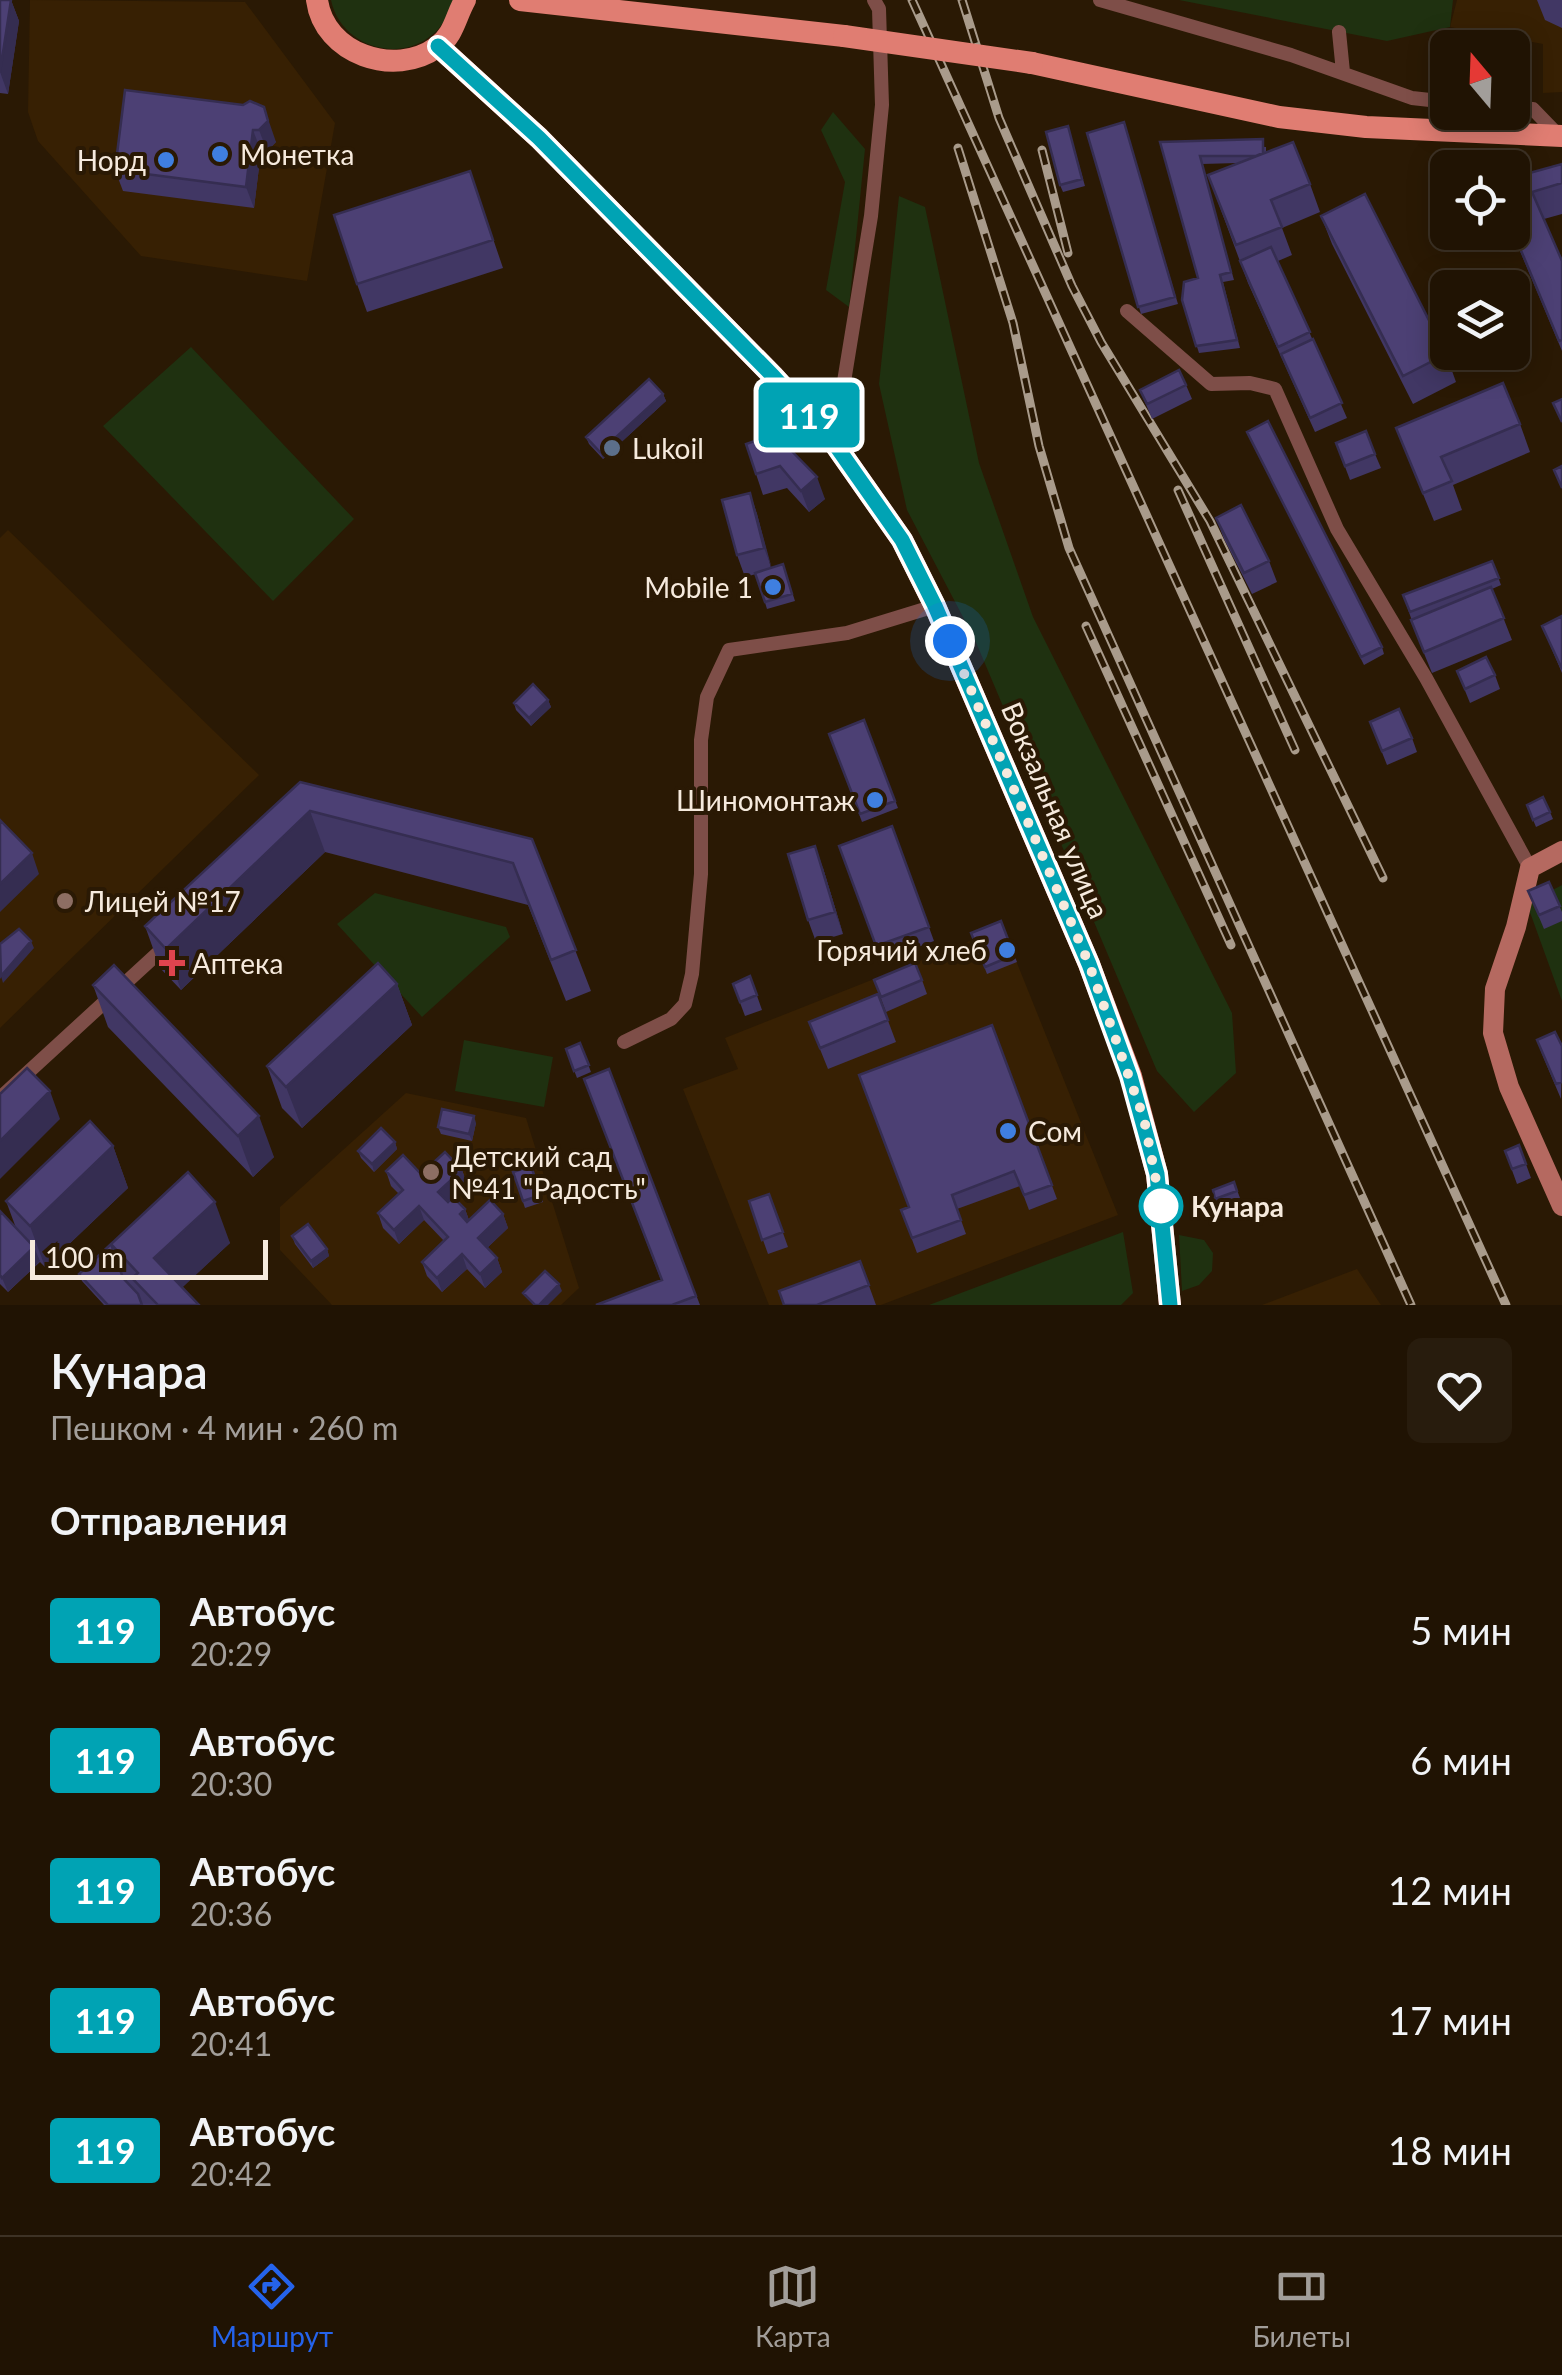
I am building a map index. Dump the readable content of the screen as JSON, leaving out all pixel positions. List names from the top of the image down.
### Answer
{
  "streets": {
    "main road": ["Вокзальная улица"]
  },
  "places": {
    "other": [
      "Монетка",
      "Норд",
      "Lukoil",
      "Mobile 1",
      "Шиномонтаж",
      "Лицей №17",
      "Горячий хлеб",
      "Сом",
      "Детский сад №41 \"Радость\"",
      "Кунара"
    ],
    "health": ["Аптека"]
  },
  "lines": ["bus line 119"],
  "scale_bar": "100 m",
  "north": "top",
  "page": {
    "on_map": "119",
    "scale": "100 m",
    "heading": [
      ["Кунара", "Пешком · 4 мин · 260 m"],
      "Отправления"
    ],
    "list": [
      {
        "mark": "119",
        "name": "Автобус",
        "note": "20:29",
        "value": "5 мин"
      },
      {
        "mark": "119",
        "name": "Автобус",
        "note": "20:30",
        "value": "6 мин"
      },
      {
        "mark": "119",
        "name": "Автобус",
        "note": "20:36",
        "value": "12 мин"
      },
      {
        "mark": "119",
        "name": "Автобус",
        "note": "20:41",
        "value": "17 мин"
      },
      {
        "mark": "119",
        "name": "Автобус",
        "note": "20:42",
        "value": "18 мин"
      }
    ],
    "tabs": ["Маршрут", "Карта", "Билеты"]
  }
}
